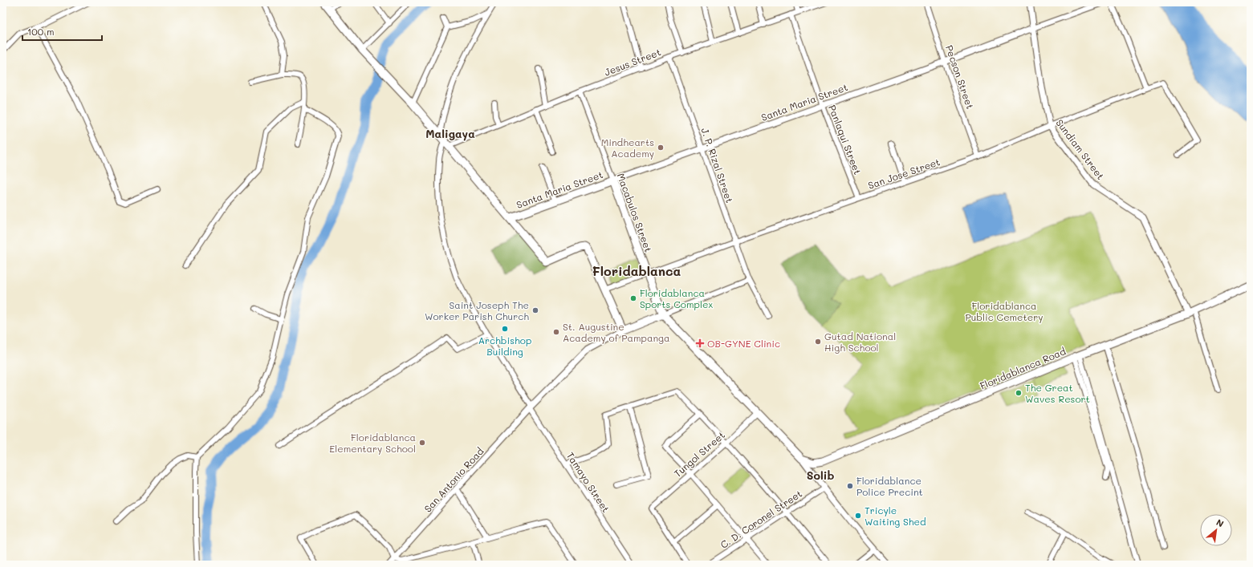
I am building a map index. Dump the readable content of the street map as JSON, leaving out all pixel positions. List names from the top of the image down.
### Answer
{
  "streets": {
    "main road": ["Santa Maria Street", "Macabulos Street", "Floridablanca Road"],
    "street": [
      "Jesus Street",
      "Pecson Street",
      "Panlaqui Street",
      "Sundiam Street",
      "J. P. Rizal Street",
      "San Jose Street",
      "Tungol Street",
      "San Antonio Road",
      "Tamayo Street",
      "C. D. Coronel Street"
    ]
  },
  "crossings": [
    ["Jesus Street", "Panlaqui Street"],
    ["Jesus Street", "J. P. Rizal Street"],
    ["Jesus Street", "Macabulos Street"],
    ["Jesus Street", "Tamayo Street"],
    ["Pecson Street", "Santa Maria Street"],
    ["Pecson Street", "San Jose Street"],
    ["Santa Maria Street", "Panlaqui Street"],
    ["Santa Maria Street", "Sundiam Street"],
    ["Santa Maria Street", "J. P. Rizal Street"],
    ["Santa Maria Street", "Macabulos Street"],
    ["Panlaqui Street", "San Jose Street"],
    ["Sundiam Street", "San Jose Street"],
    ["Sundiam Street", "Floridablanca Road"],
    ["J. P. Rizal Street", "San Jose Street"],
    ["San Jose Street", "Macabulos Street"],
    ["Macabulos Street", "Floridablanca Road"],
    ["Macabulos Street", "Tungol Street"],
    ["San Antonio Road", "Tamayo Street"]
  ],
  "districts": ["Maligaya", "Floridablanca", "Solib"],
  "parks": ["Floridablanca Public Cemetery"],
  "places": {
    "other": [
      "Mindhearts Academy",
      "Floridablanca Sports Complex",
      "Saint Joseph The Worker Parish Church",
      "Archbishop Building",
      "St. Augustine Academy of Pampanga",
      "Gutad National High School",
      "The Great Waves Resort",
      "Floridablanca Elementary School",
      "Floridablance Police Precint",
      "Tricyle Waiting Shed"
    ],
    "health": ["OB-GYNE Clinic"]
  },
  "scale_bar": "100 m",
  "north": "top right"
}
